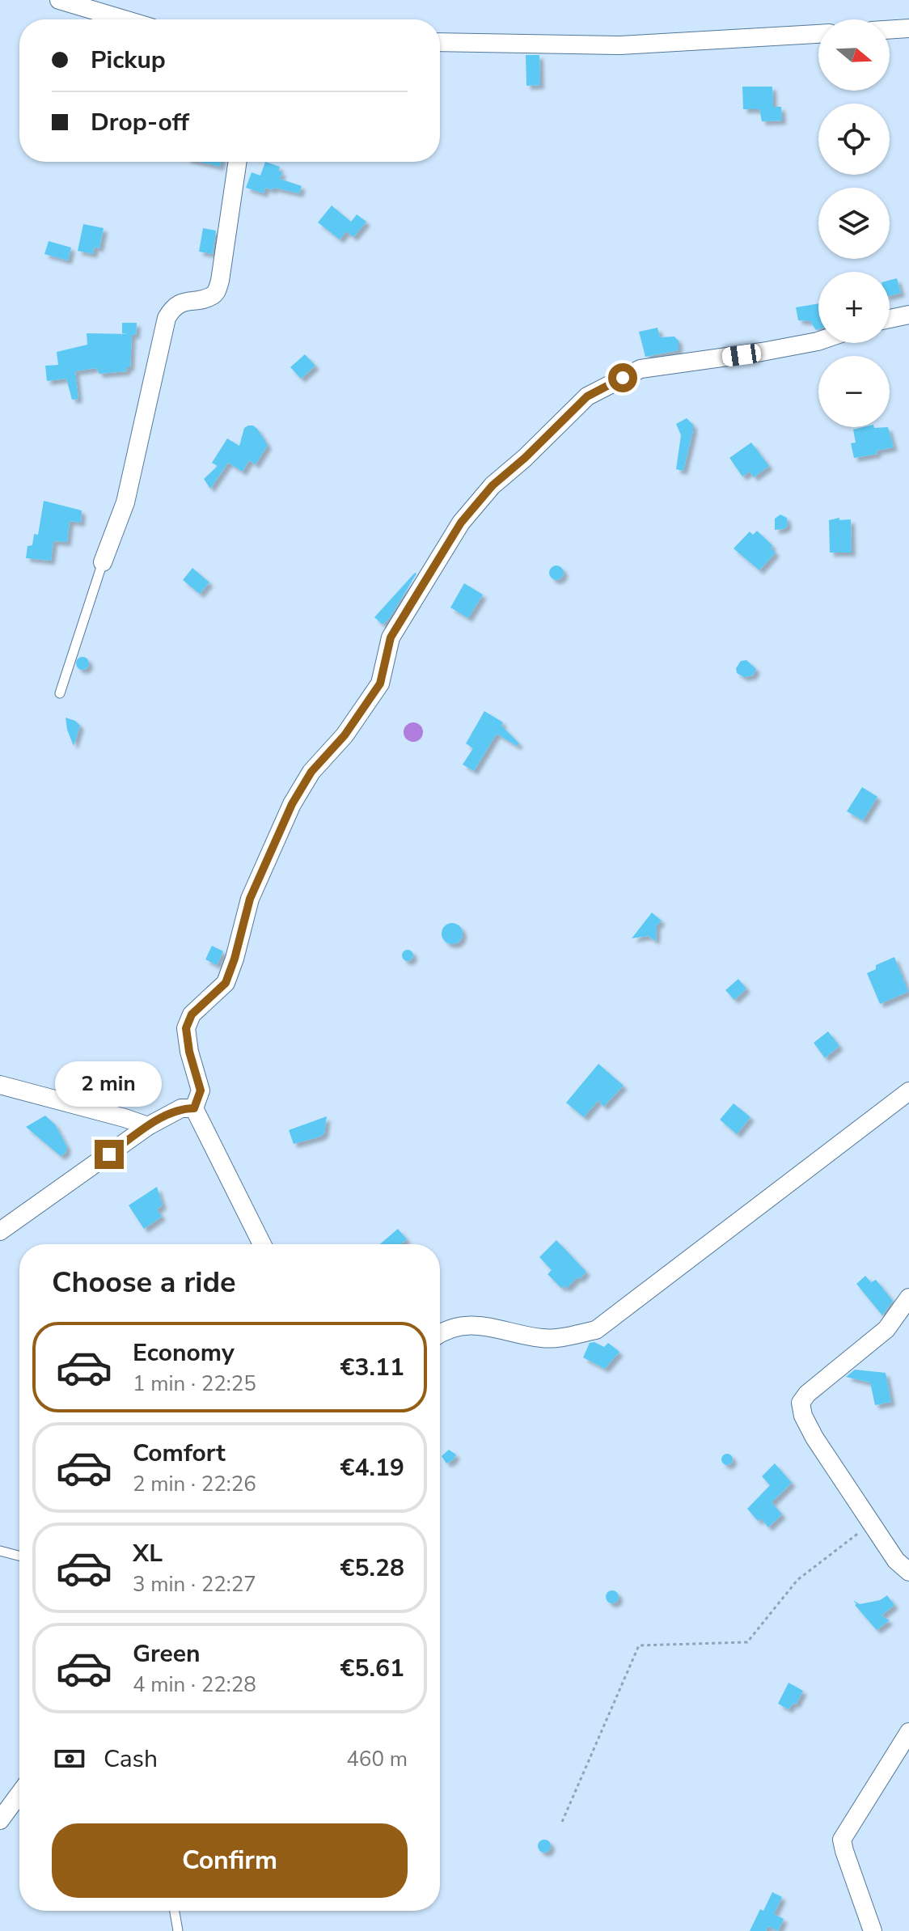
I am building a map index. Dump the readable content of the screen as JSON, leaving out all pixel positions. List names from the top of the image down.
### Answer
{
  "north": "right",
  "page": {
    "map_buttons": ["+", "−"],
    "banner": ["Pickup", "Drop-off"],
    "bubble": "2 min",
    "heading": "Choose a ride",
    "list": [
      {
        "name": "Economy",
        "note": "1 min · 22:25",
        "value": "€3.11"
      },
      {
        "name": "Comfort",
        "note": "2 min · 22:26",
        "value": "€4.19"
      },
      {
        "name": "XL",
        "note": "3 min · 22:27",
        "value": "€5.28"
      },
      {
        "name": "Green",
        "note": "4 min · 22:28",
        "value": "€5.61"
      }
    ],
    "pay": ["Cash", "460 m"],
    "buttons": "Confirm"
  }
}
